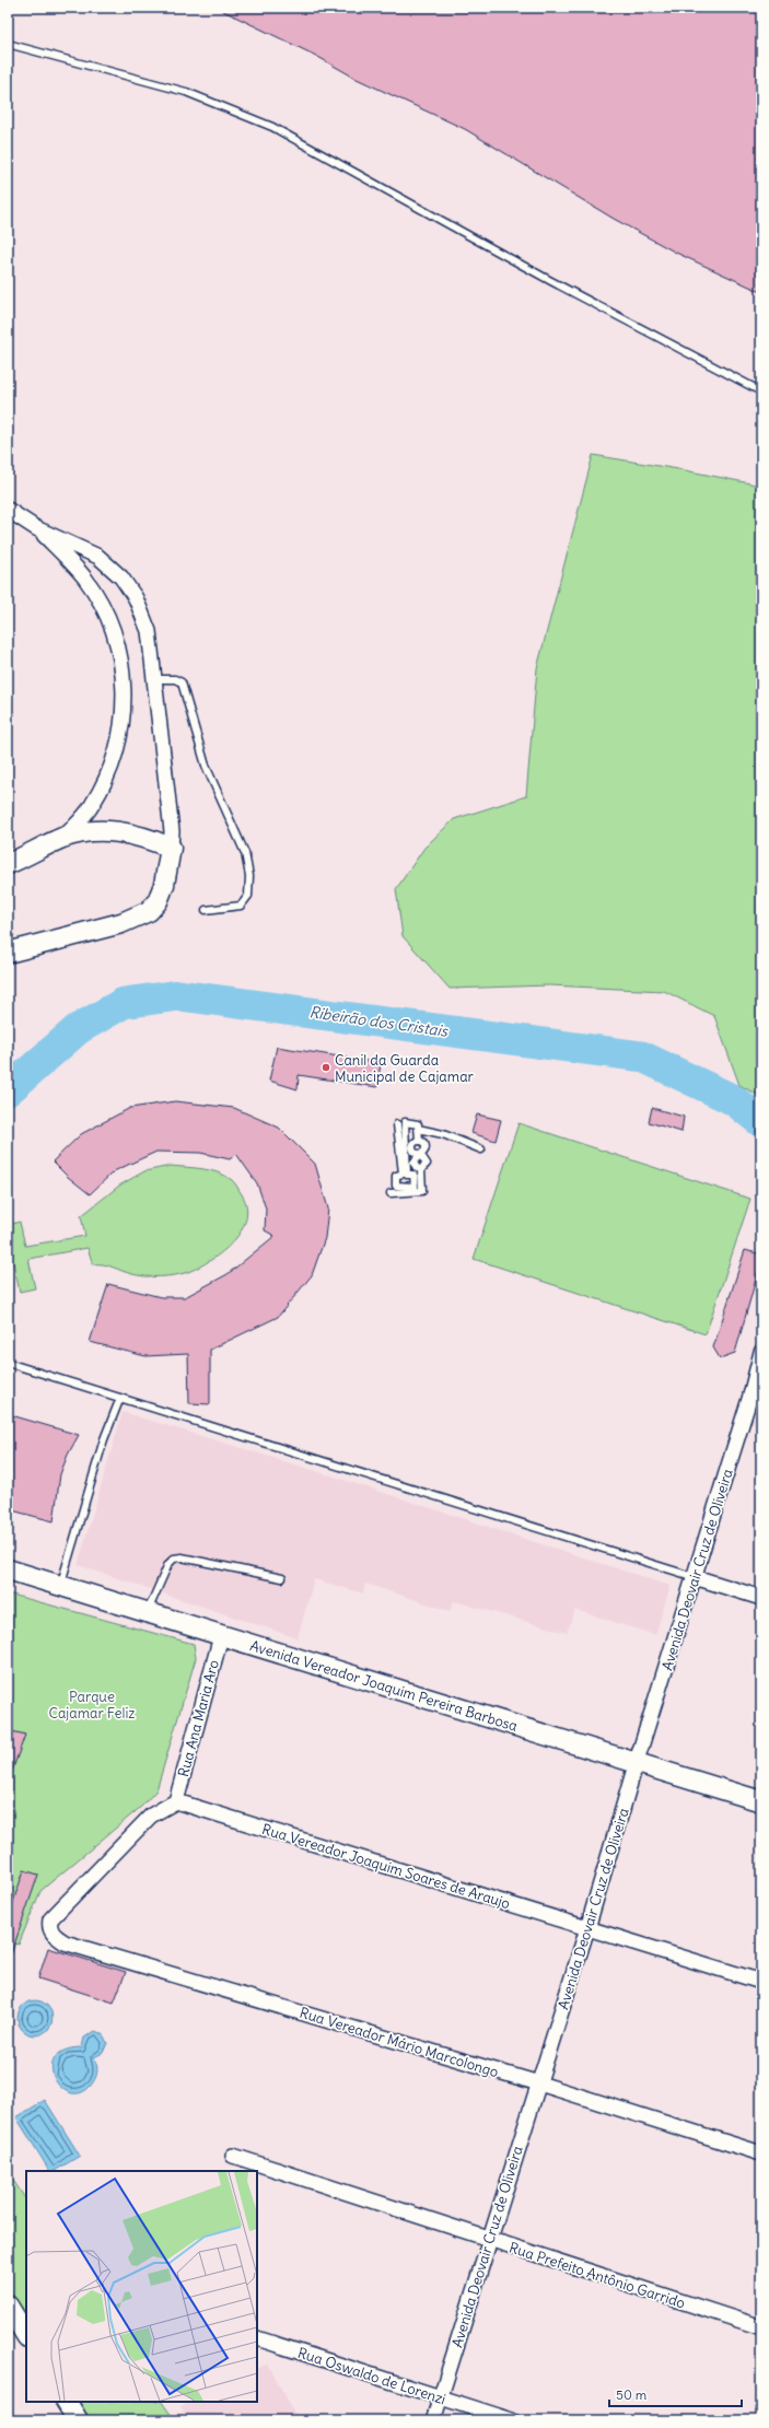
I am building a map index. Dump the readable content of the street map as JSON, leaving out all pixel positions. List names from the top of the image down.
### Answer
{
  "streets": {
    "street": [
      "Avenida Deovair Cruz de Oliveira",
      "Avenida Vereador Joaquim Pereira Barbosa",
      "Rua Ana Maria Aro",
      "Rua Vereador Joaquim Soares de Araujo",
      "Rua Vereador Mário Marcolongo",
      "Rua Prefeito Antônio Garrido",
      "Rua Oswaldo de Lorenzi"
    ]
  },
  "crossings": [
    ["Avenida Deovair Cruz de Oliveira", "Avenida Vereador Joaquim Pereira Barbosa"],
    ["Avenida Deovair Cruz de Oliveira", "Rua Vereador Joaquim Soares de Araujo"],
    ["Avenida Deovair Cruz de Oliveira", "Rua Vereador Mário Marcolongo"],
    ["Avenida Deovair Cruz de Oliveira", "Rua Prefeito Antônio Garrido"],
    ["Avenida Deovair Cruz de Oliveira", "Rua Oswaldo de Lorenzi"],
    ["Avenida Vereador Joaquim Pereira Barbosa", "Rua Ana Maria Aro"],
    ["Rua Ana Maria Aro", "Rua Vereador Joaquim Soares de Araujo"],
    ["Rua Ana Maria Aro", "Rua Vereador Mário Marcolongo"],
    ["Rua Vereador Joaquim Soares de Araujo", "Rua Vereador Mário Marcolongo"]
  ],
  "water": ["Ribeirão dos Cristais"],
  "parks": ["Parque Cajamar Feliz"],
  "places": ["Canil da Guarda Municipal de Cajamar"],
  "scale_bar": "50 m"
}
